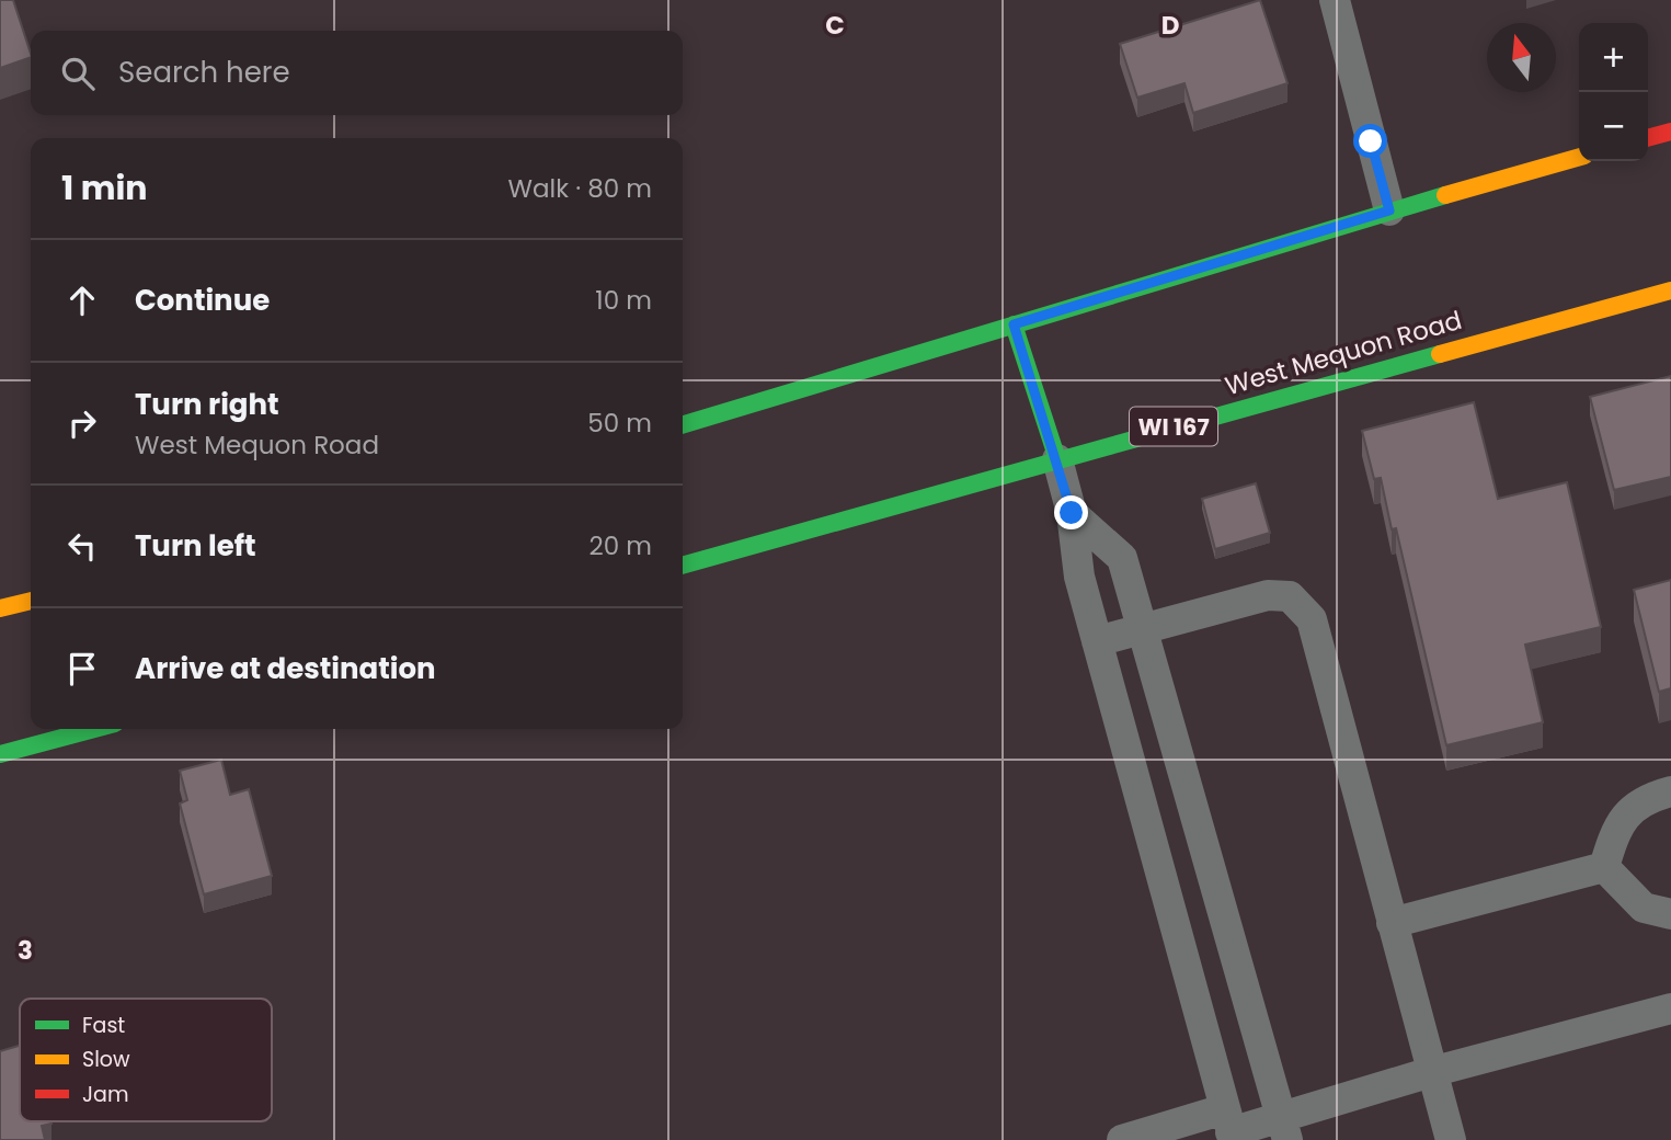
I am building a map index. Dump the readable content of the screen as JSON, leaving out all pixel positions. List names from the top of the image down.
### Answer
{
  "streets": {
    "main road": ["West Mequon Road", "WI 167"]
  },
  "legend": ["Fast", "Slow", "Jam"],
  "north": "top",
  "page": {
    "map_buttons": ["+", "−"],
    "search": "Search here",
    "heading": ["1 min", "Walk · 80 m"],
    "list": [
      ["Continue", "10 m"],
      ["Turn right", "West Mequon Road", "50 m"],
      ["Turn left", "20 m"],
      "Arrive at destination"
    ]
  },
  "grid": {
    "columns": ["C", "D"],
    "rows": ["3"]
  }
}
